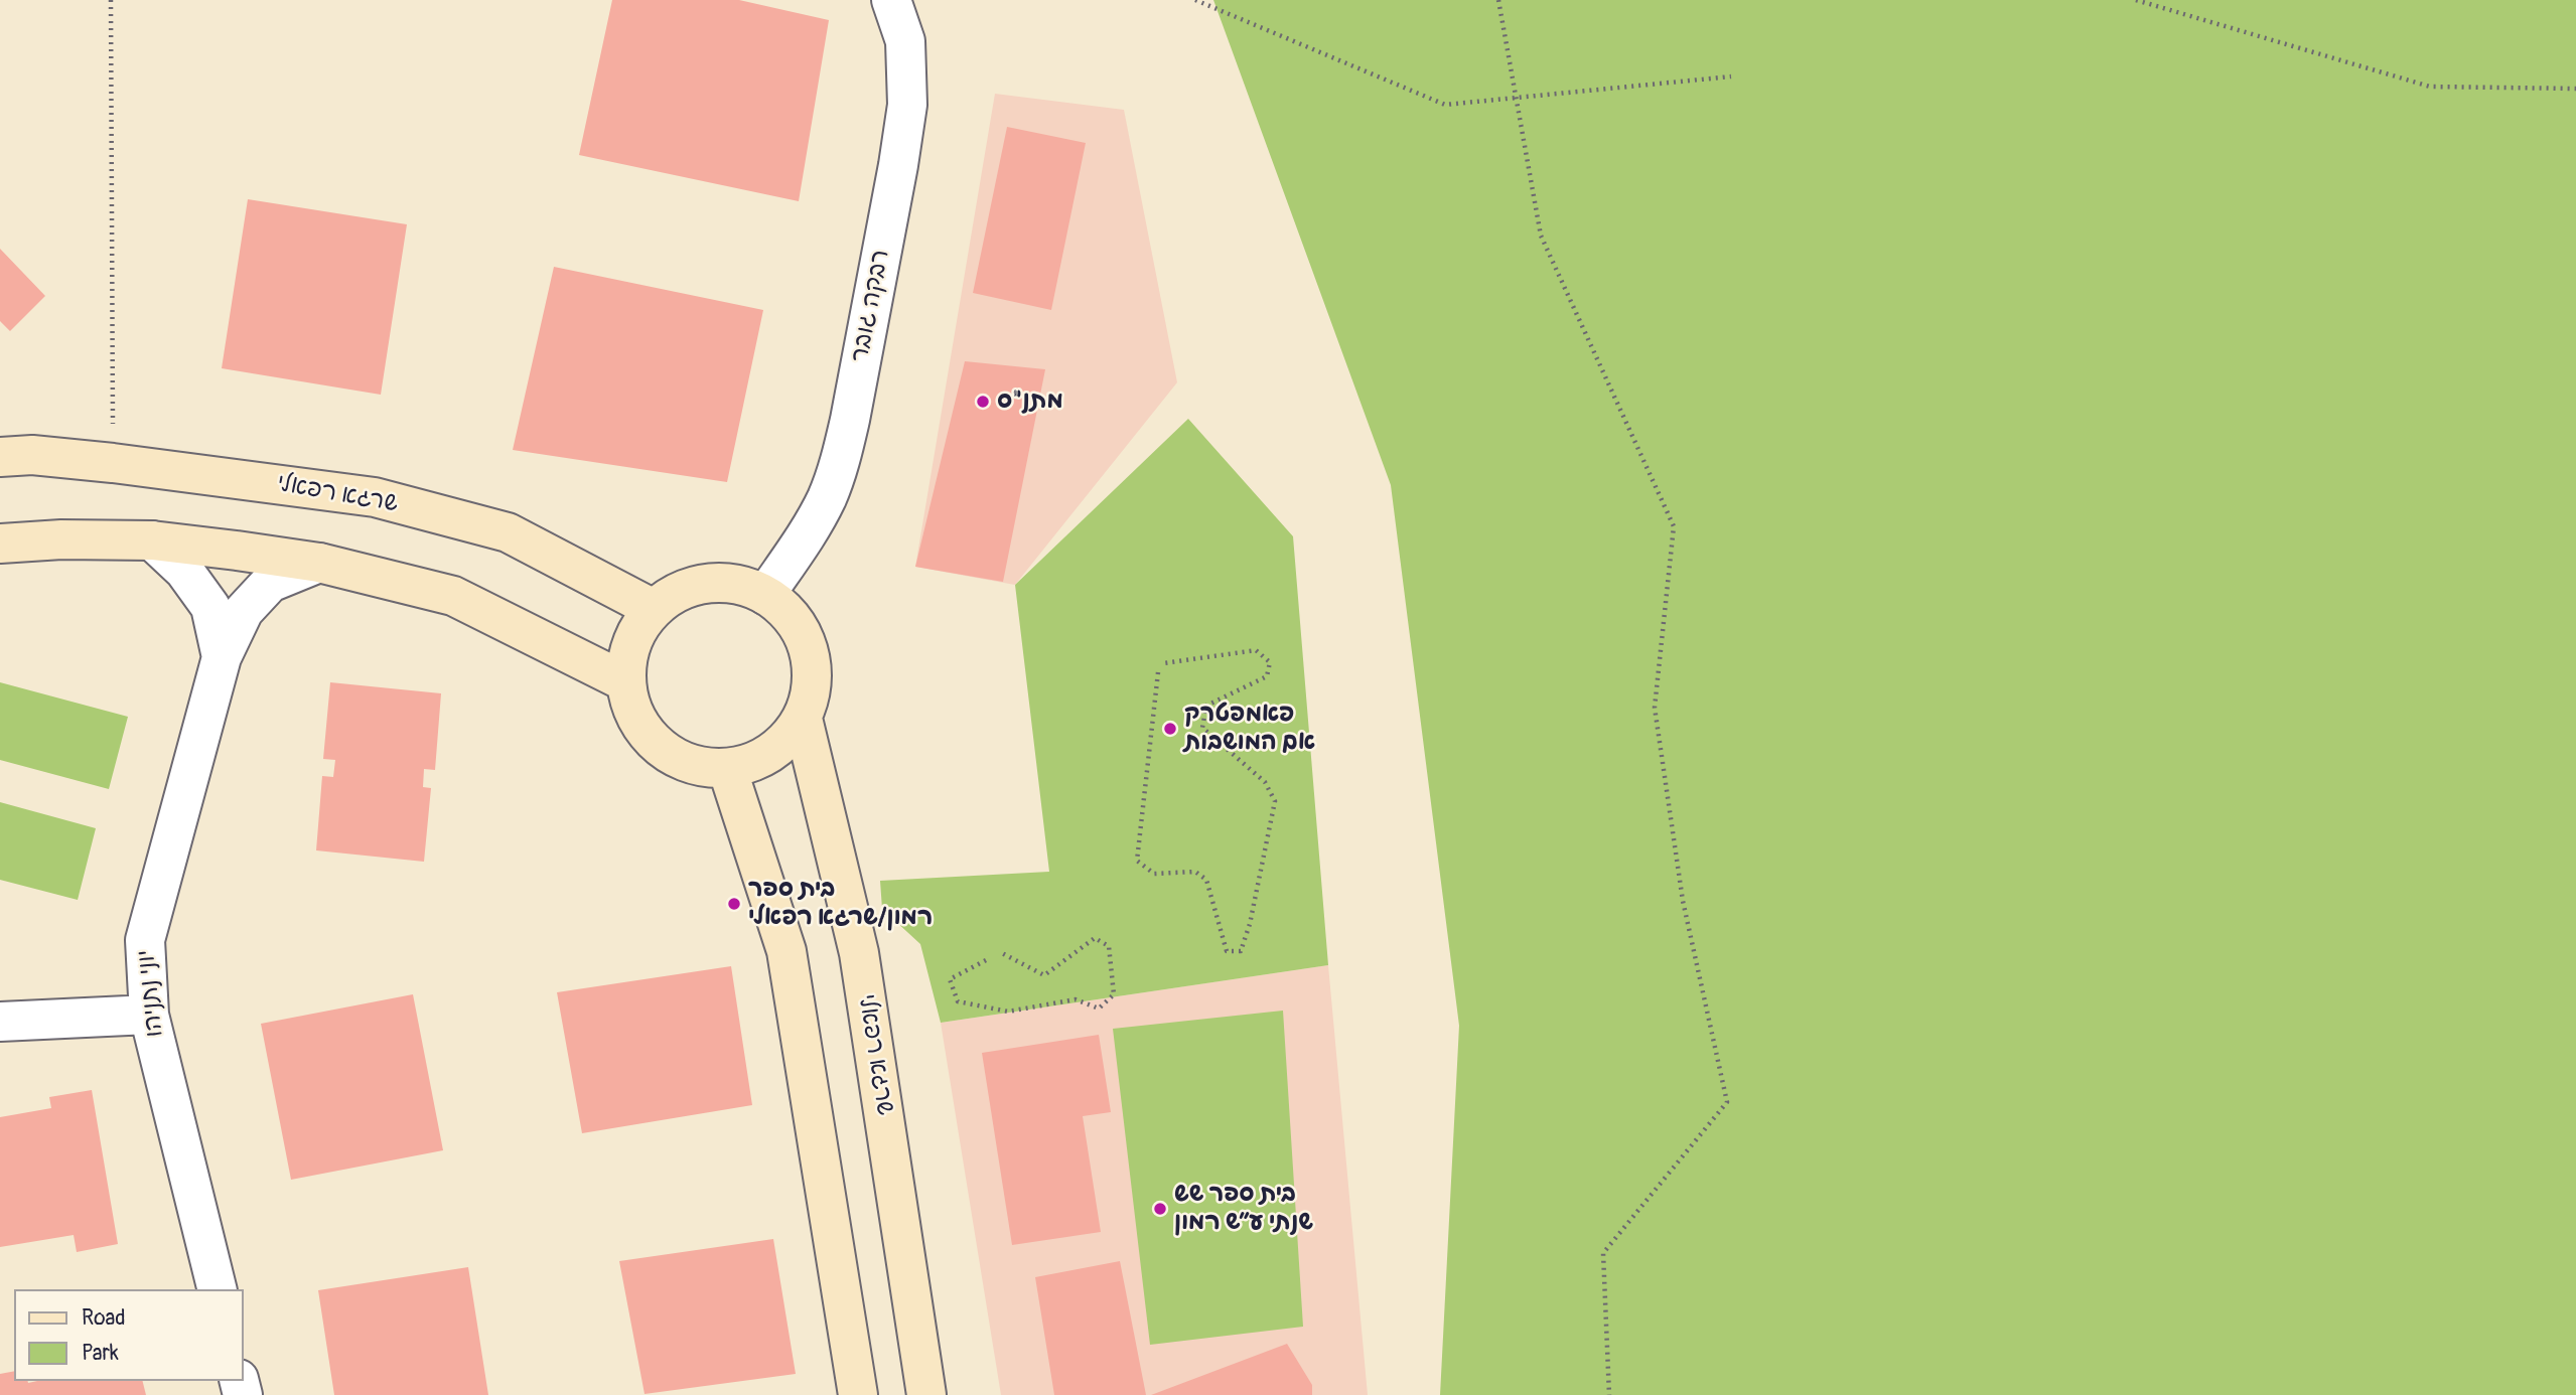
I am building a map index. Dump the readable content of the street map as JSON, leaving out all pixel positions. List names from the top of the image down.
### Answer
{
  "streets": {
    "street": ["רבקה גובר", "שרגא רפאלי", "יוני נתניהו"]
  },
  "crossings": [
    ["רבקה גובר", "שרגא רפאלי"]
  ],
  "places": [
    "מתנ\"ס",
    "פאמפטרק אם המושבות",
    "בית ספר רמון/שרגא רפאלי",
    "בית ספר שש שנתי ע״ש רמון"
  ],
  "legend": ["Road", "Park"]
}
